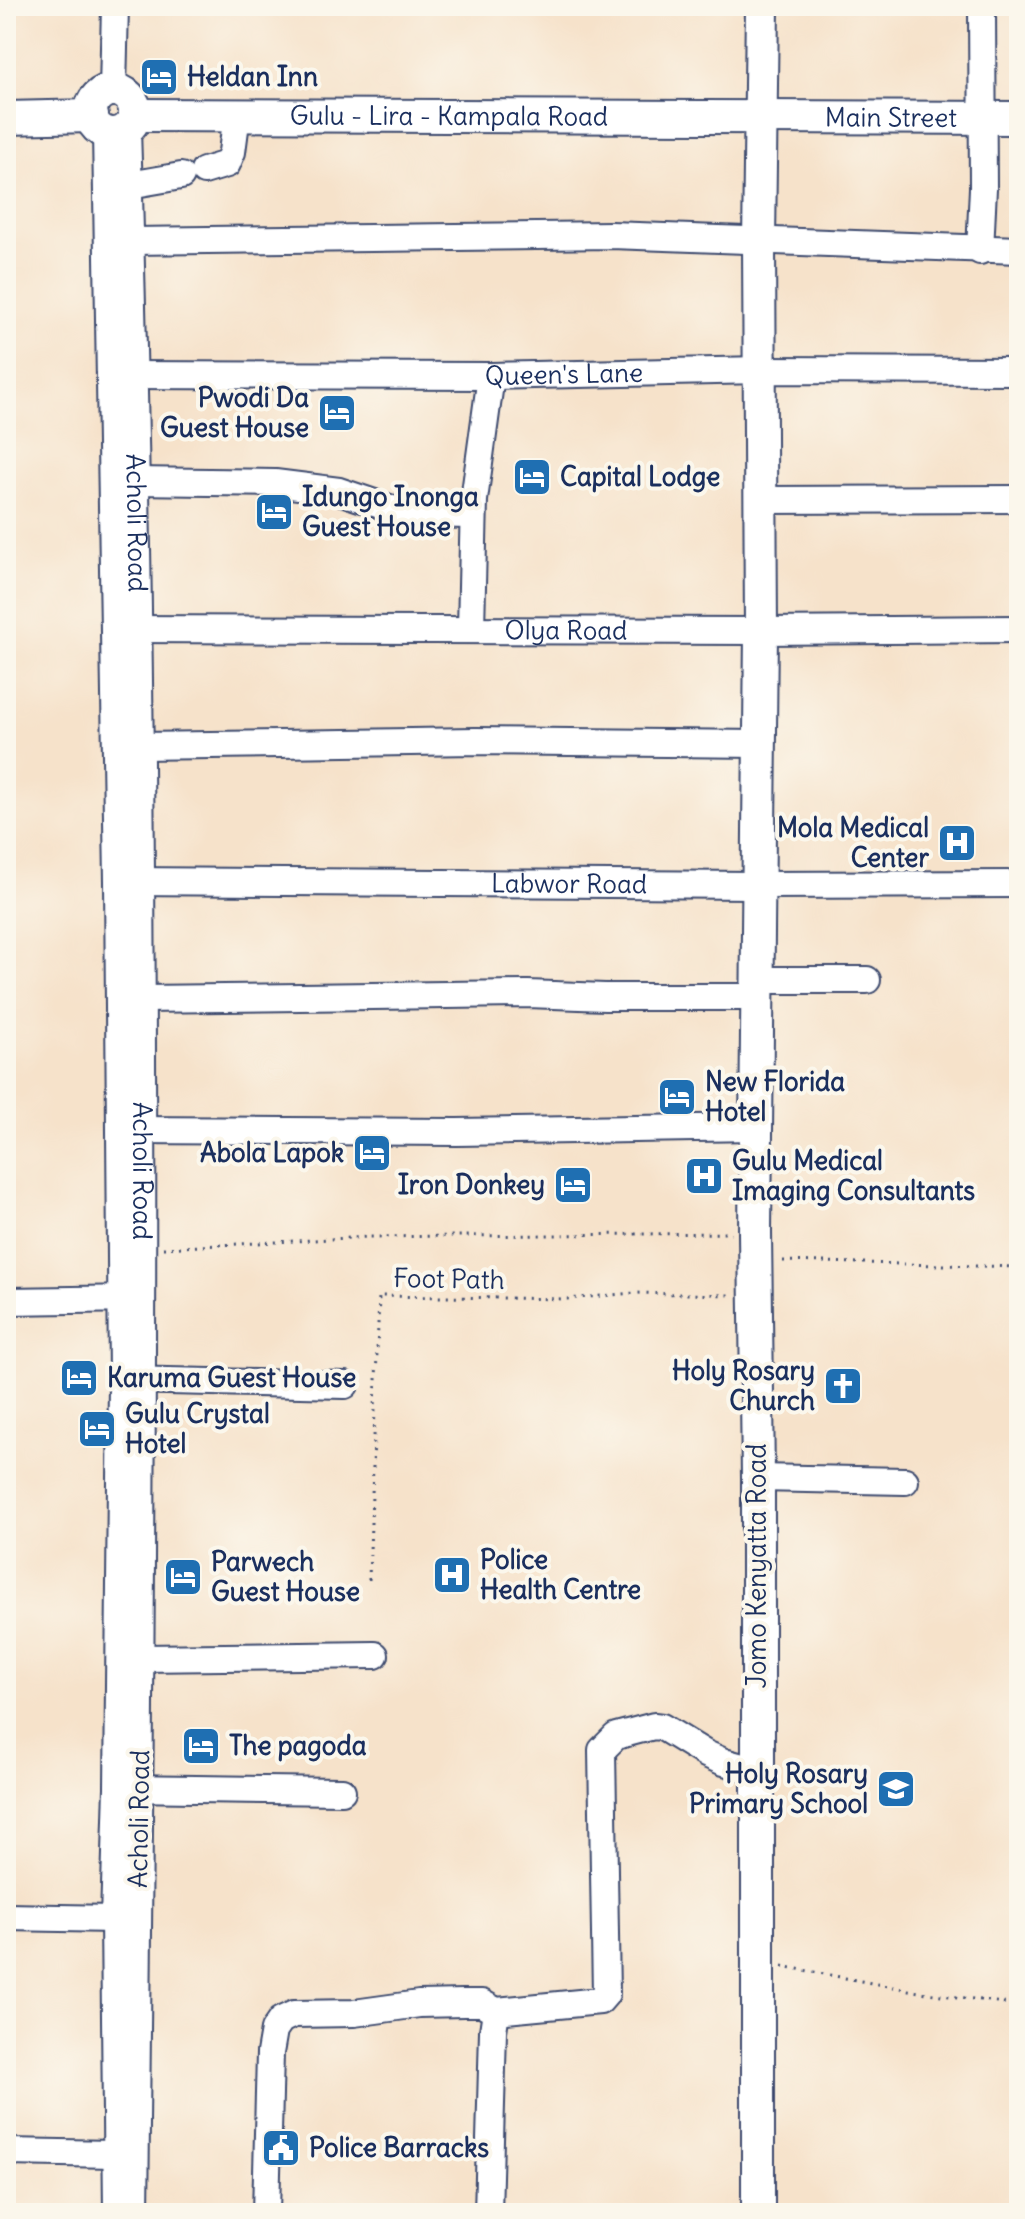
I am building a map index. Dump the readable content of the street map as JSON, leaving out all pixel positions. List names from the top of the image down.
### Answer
{
  "streets": {
    "main road": ["Gulu - Lira - Kampala Road", "Main Street", "Jomo Kenyatta Road"],
    "street": [
      "Queen's Lane",
      "Acholi Road",
      "Olya Road",
      "Labwor Road"
    ],
    "path": ["Foot Path"]
  },
  "crossings": [
    ["Gulu - Lira - Kampala Road", "Main Street"],
    ["Gulu - Lira - Kampala Road", "Acholi Road"],
    ["Gulu - Lira - Kampala Road", "Jomo Kenyatta Road"],
    ["Main Street", "Jomo Kenyatta Road"],
    ["Queen's Lane", "Acholi Road"],
    ["Queen's Lane", "Jomo Kenyatta Road"],
    ["Acholi Road", "Olya Road"],
    ["Acholi Road", "Labwor Road"],
    ["Olya Road", "Jomo Kenyatta Road"],
    ["Labwor Road", "Jomo Kenyatta Road"],
    ["Foot Path", "Jomo Kenyatta Road"]
  ],
  "places": {
    "hotel": [
      "Heldan Inn",
      "Pwodi Da Guest House",
      "Capital Lodge",
      "Idungo Inonga Guest House",
      "New Florida Hotel",
      "Abola Lapok",
      "Iron Donkey",
      "Karuma Guest House",
      "Gulu Crystal Hotel",
      "Parwech Guest House",
      "The pagoda"
    ],
    "hospital": ["Mola Medical Center", "Gulu Medical Imaging Consultants", "Police Health Centre"],
    "church": ["Holy Rosary Church"],
    "school or university": ["Holy Rosary Primary School"],
    "public building": ["Police Barracks"]
  }
}
